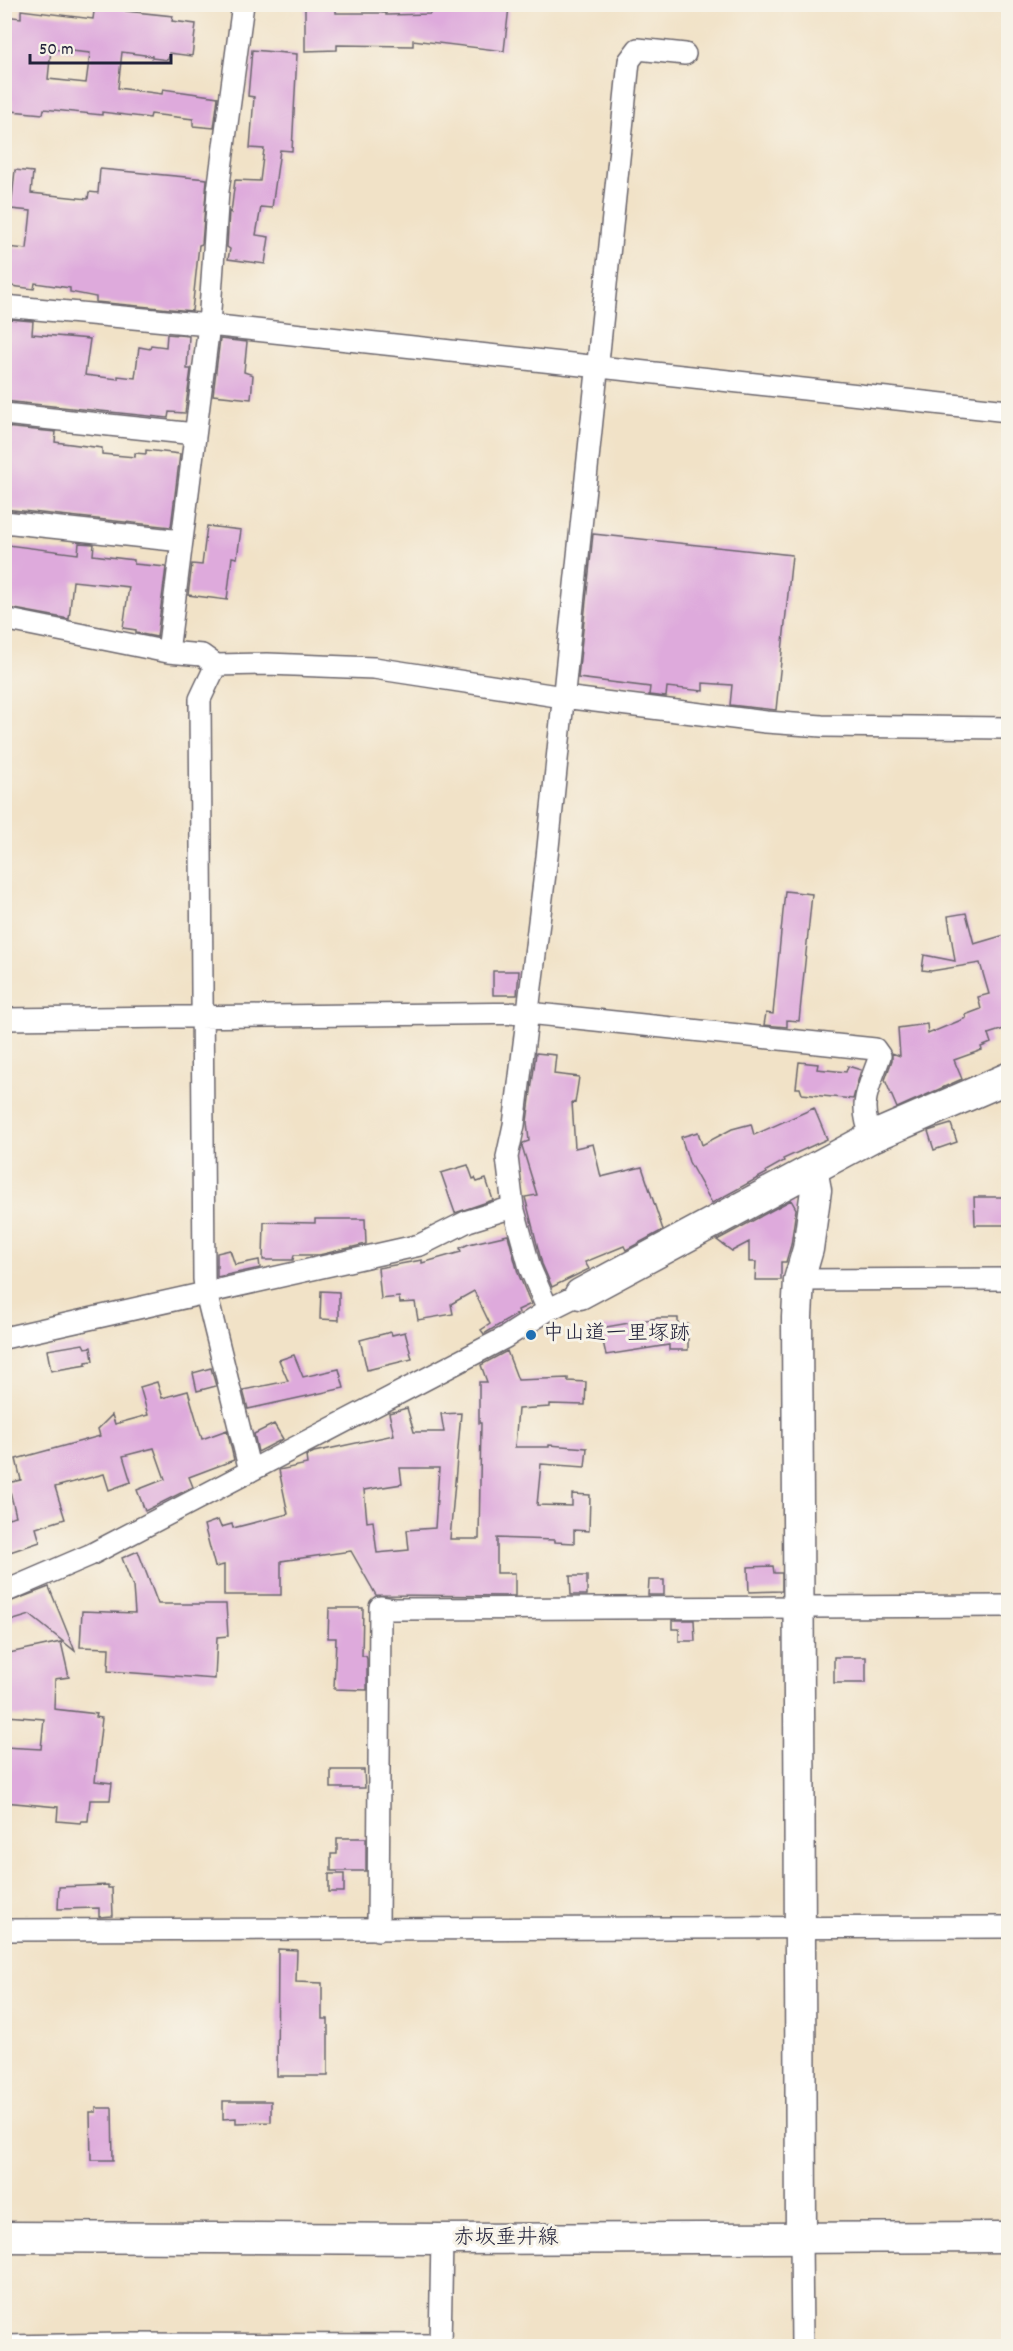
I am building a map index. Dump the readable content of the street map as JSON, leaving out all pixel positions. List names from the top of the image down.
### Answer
{
  "streets": {
    "street": ["赤坂垂井線"]
  },
  "places": ["中山道一里塚跡"],
  "scale_bar": "50 m"
}
